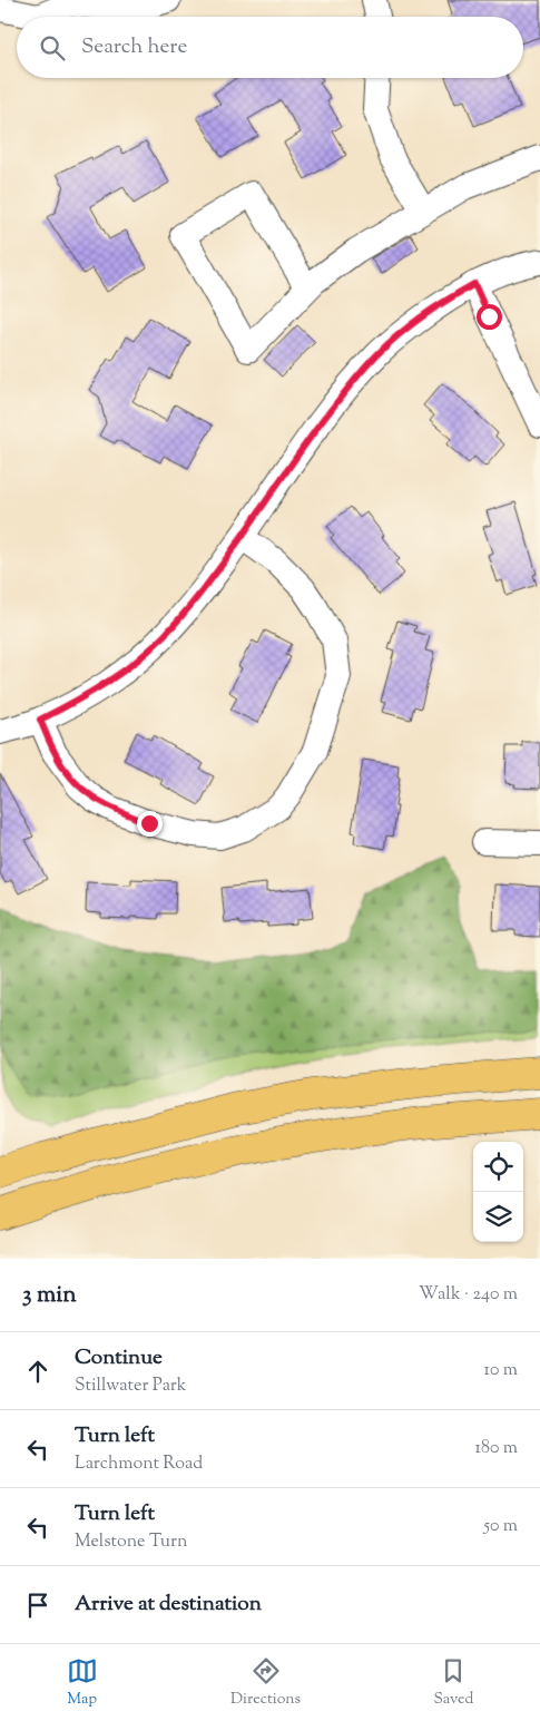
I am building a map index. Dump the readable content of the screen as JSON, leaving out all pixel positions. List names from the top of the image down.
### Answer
{
  "page": {
    "search": "Search here",
    "heading": ["3 min", "Walk · 240 m"],
    "list": [
      ["Continue", "Stillwater Park", "10 m"],
      ["Turn left", "Larchmont Road", "180 m"],
      ["Turn left", "Melstone Turn", "50 m"],
      "Arrive at destination"
    ],
    "nav": ["Map", "Directions", "Saved"]
  }
}
